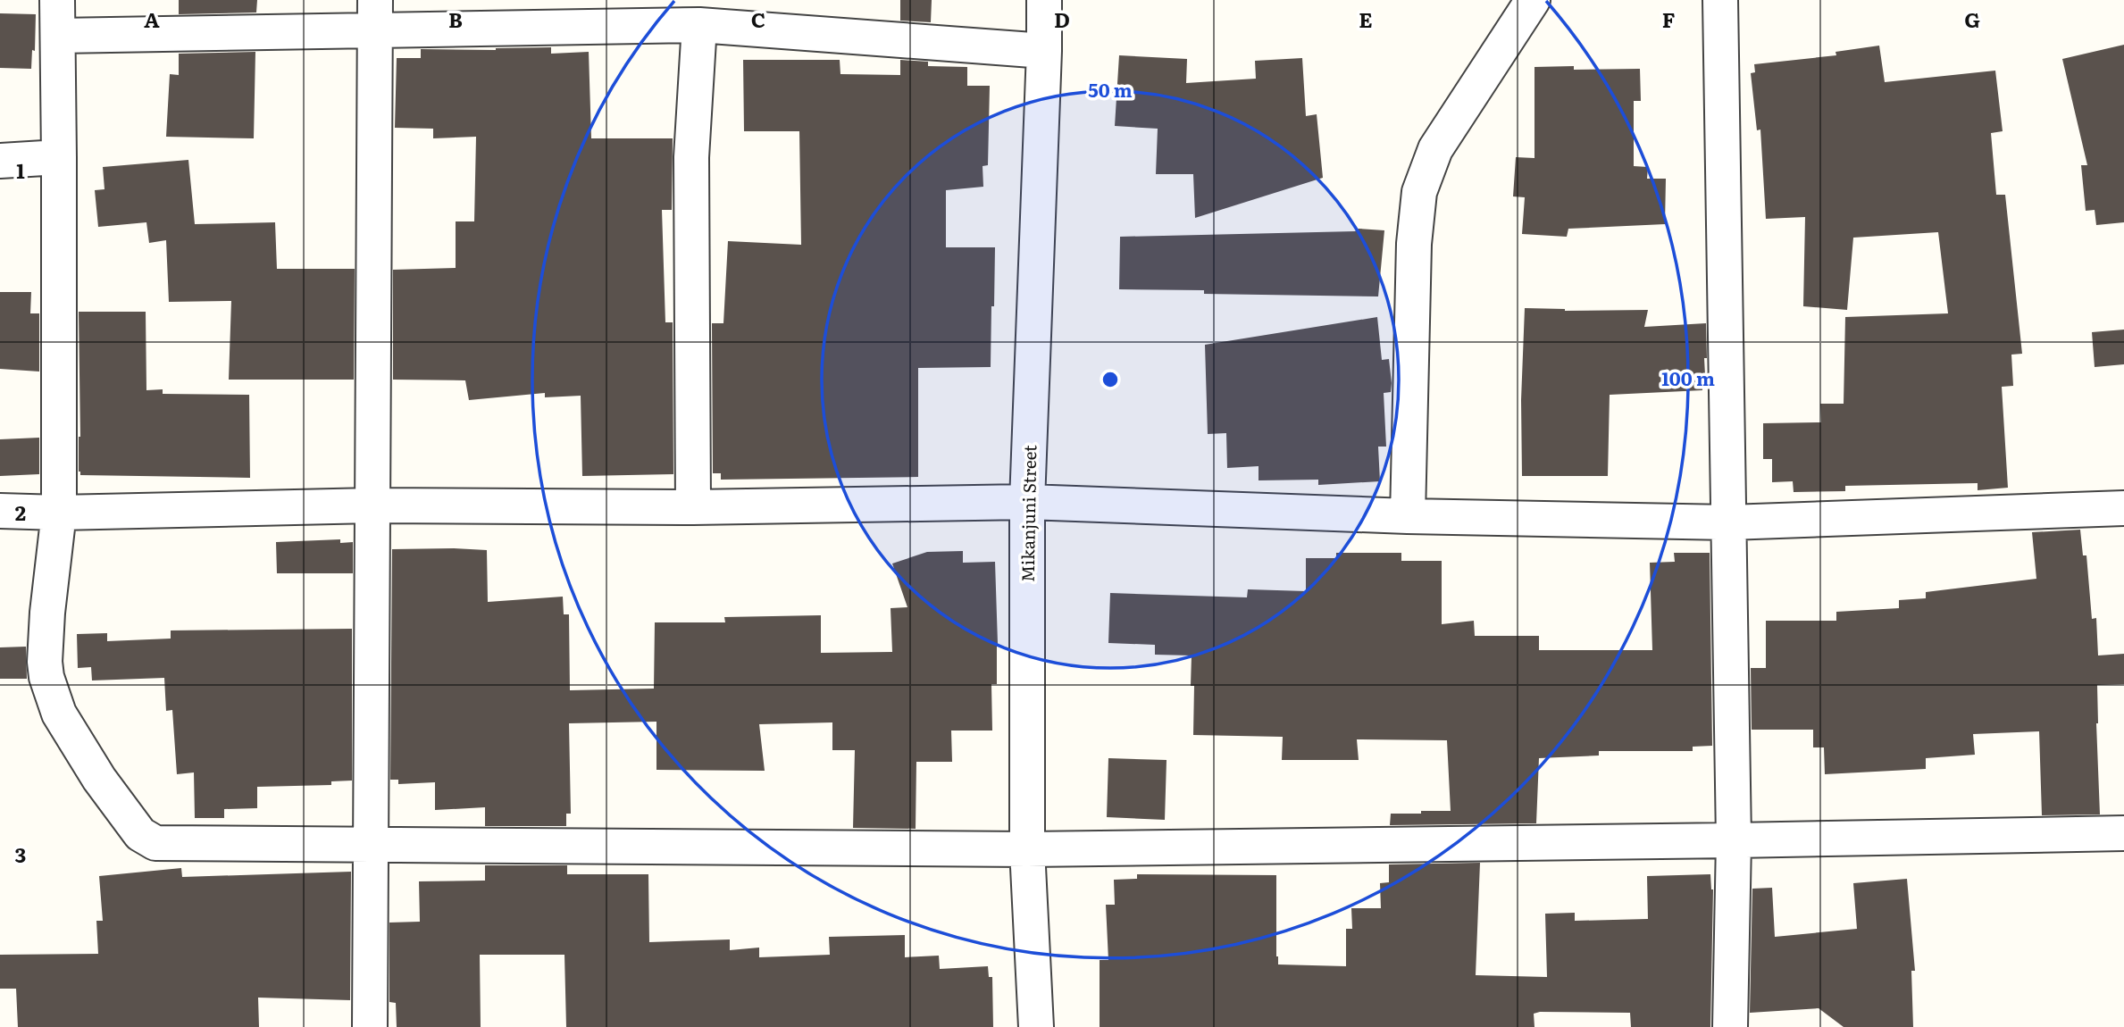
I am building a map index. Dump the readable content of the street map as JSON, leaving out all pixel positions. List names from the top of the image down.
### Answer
{
  "streets": {
    "street": ["Mikanjuni Street"]
  },
  "grid": {
    "columns": [
      "A",
      "B",
      "C",
      "D",
      "E",
      "F",
      "G"
    ],
    "rows": ["1", "2", "3"]
  },
  "rings": ["50 m", "100 m"]
}
